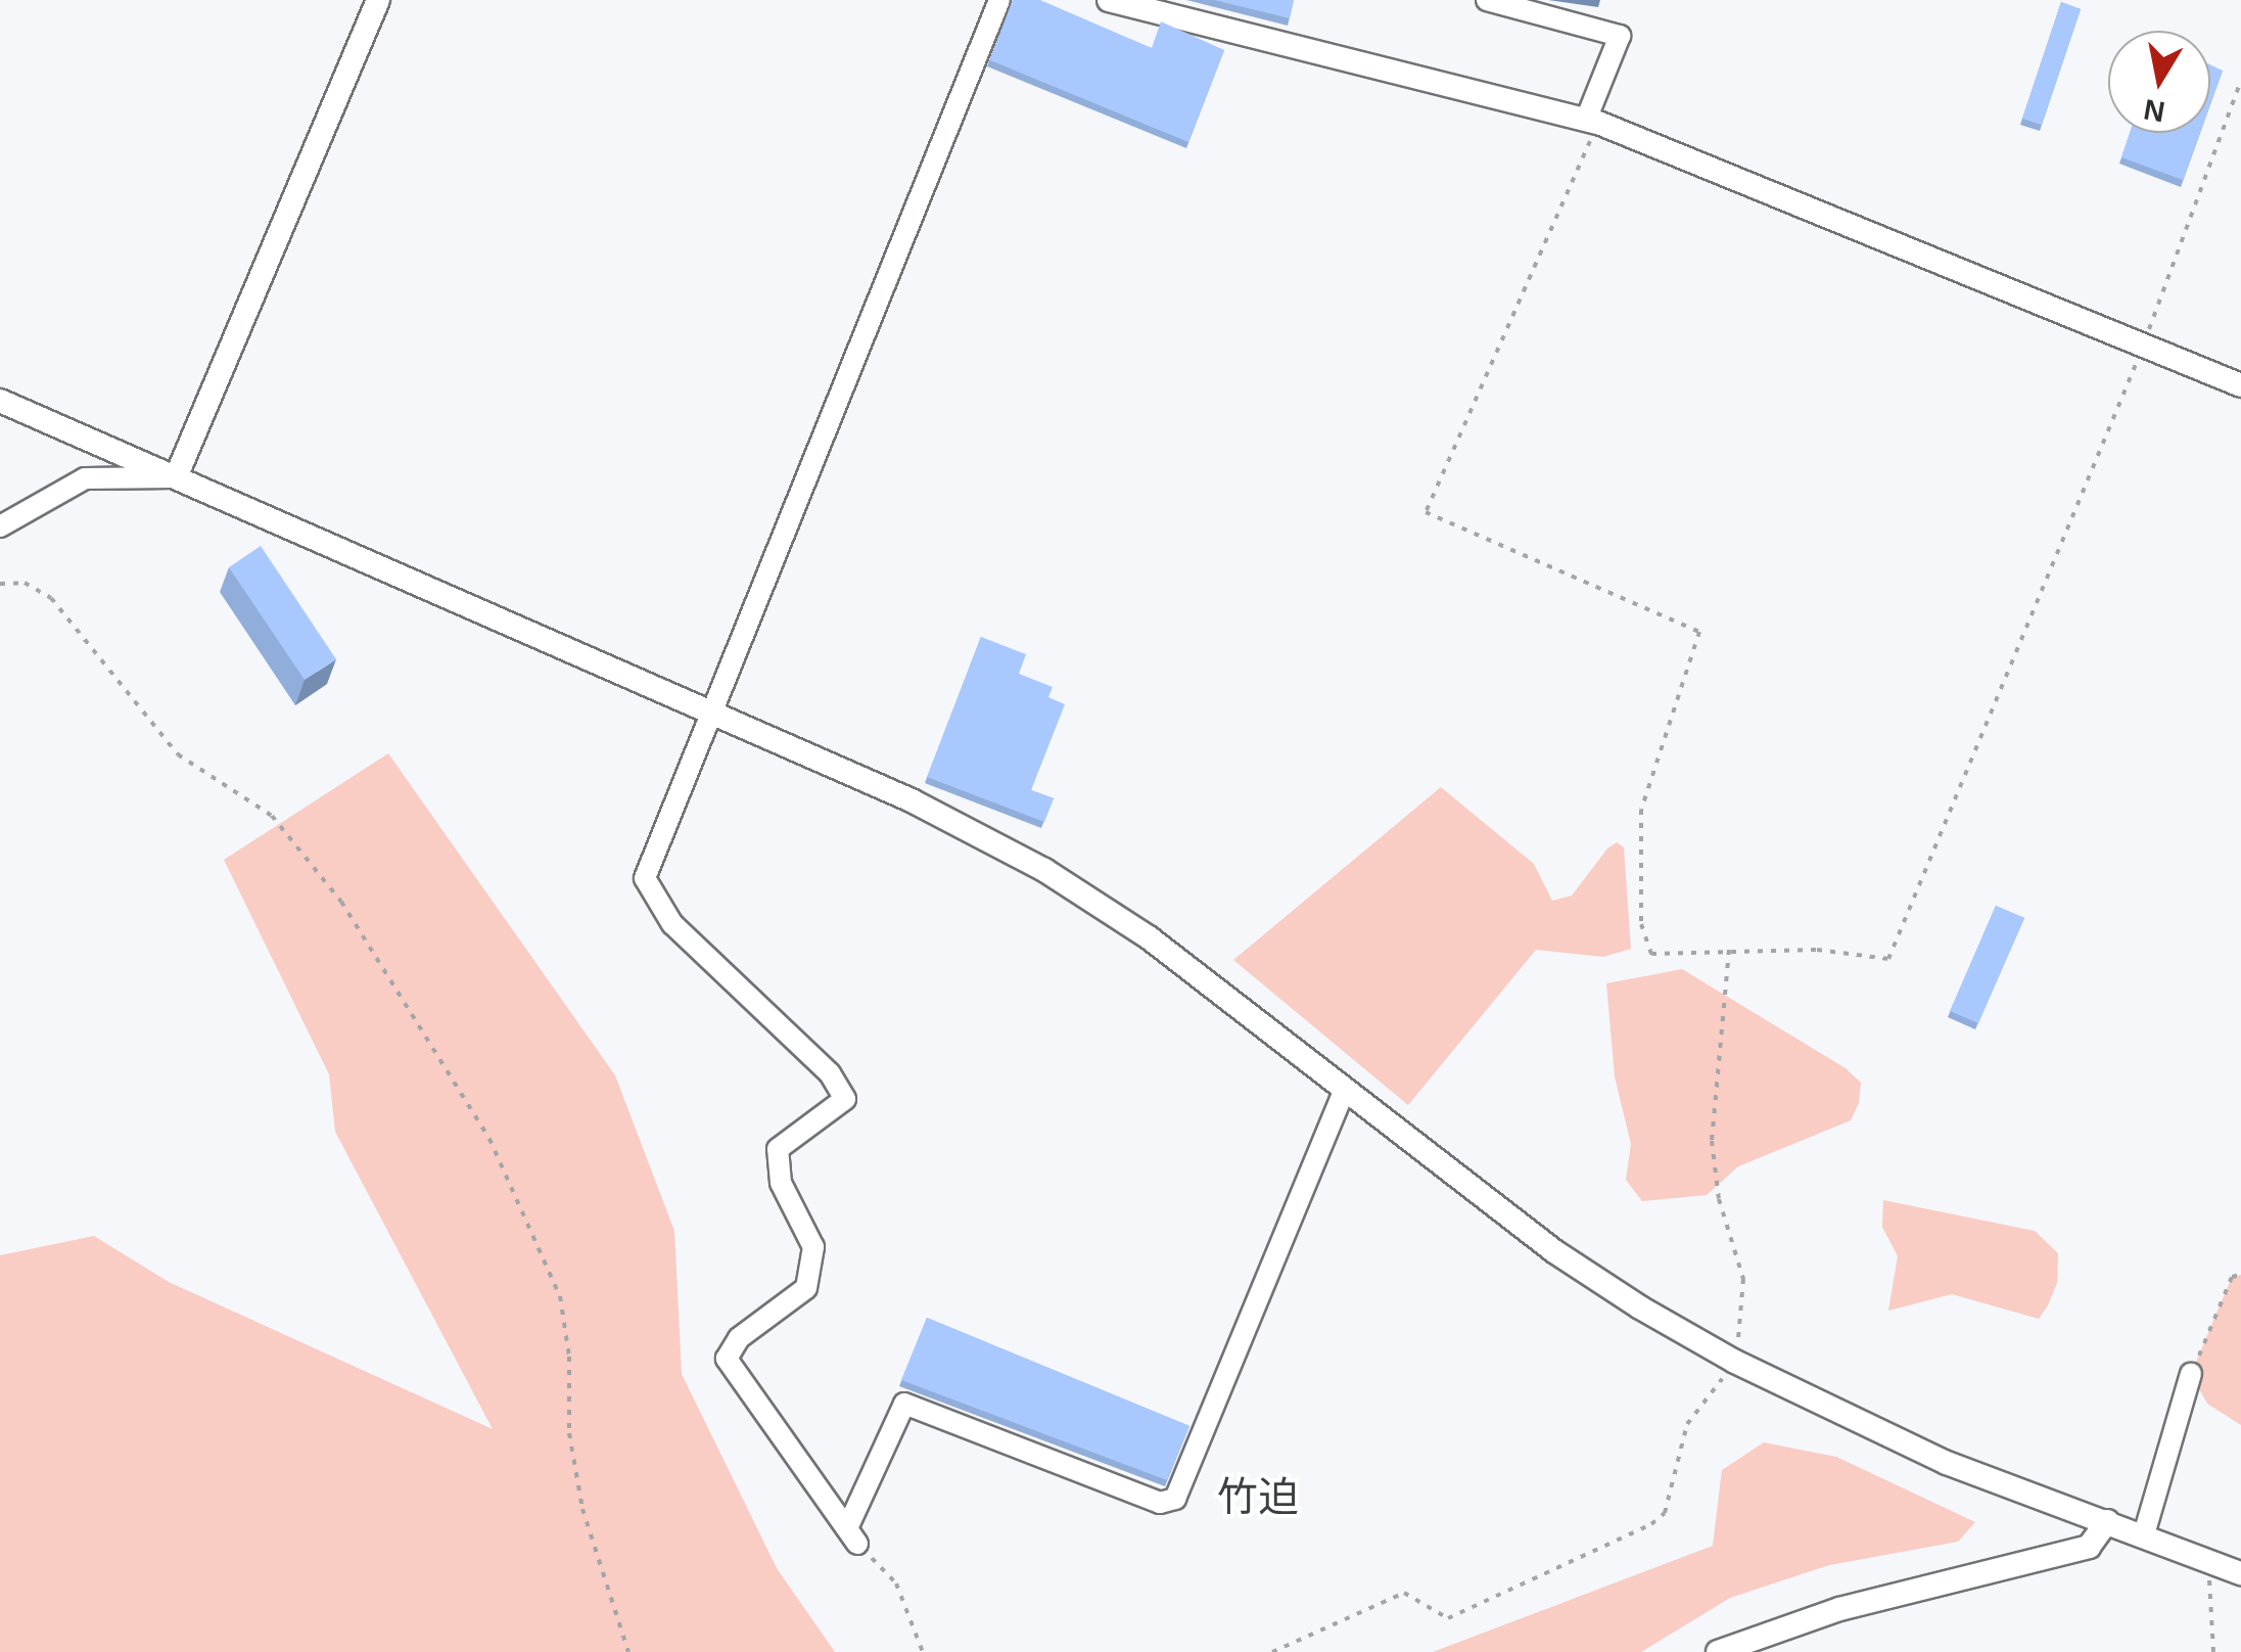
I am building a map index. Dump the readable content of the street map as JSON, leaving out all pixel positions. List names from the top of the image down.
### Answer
{
  "districts": ["竹迫"],
  "north": "bottom"
}
